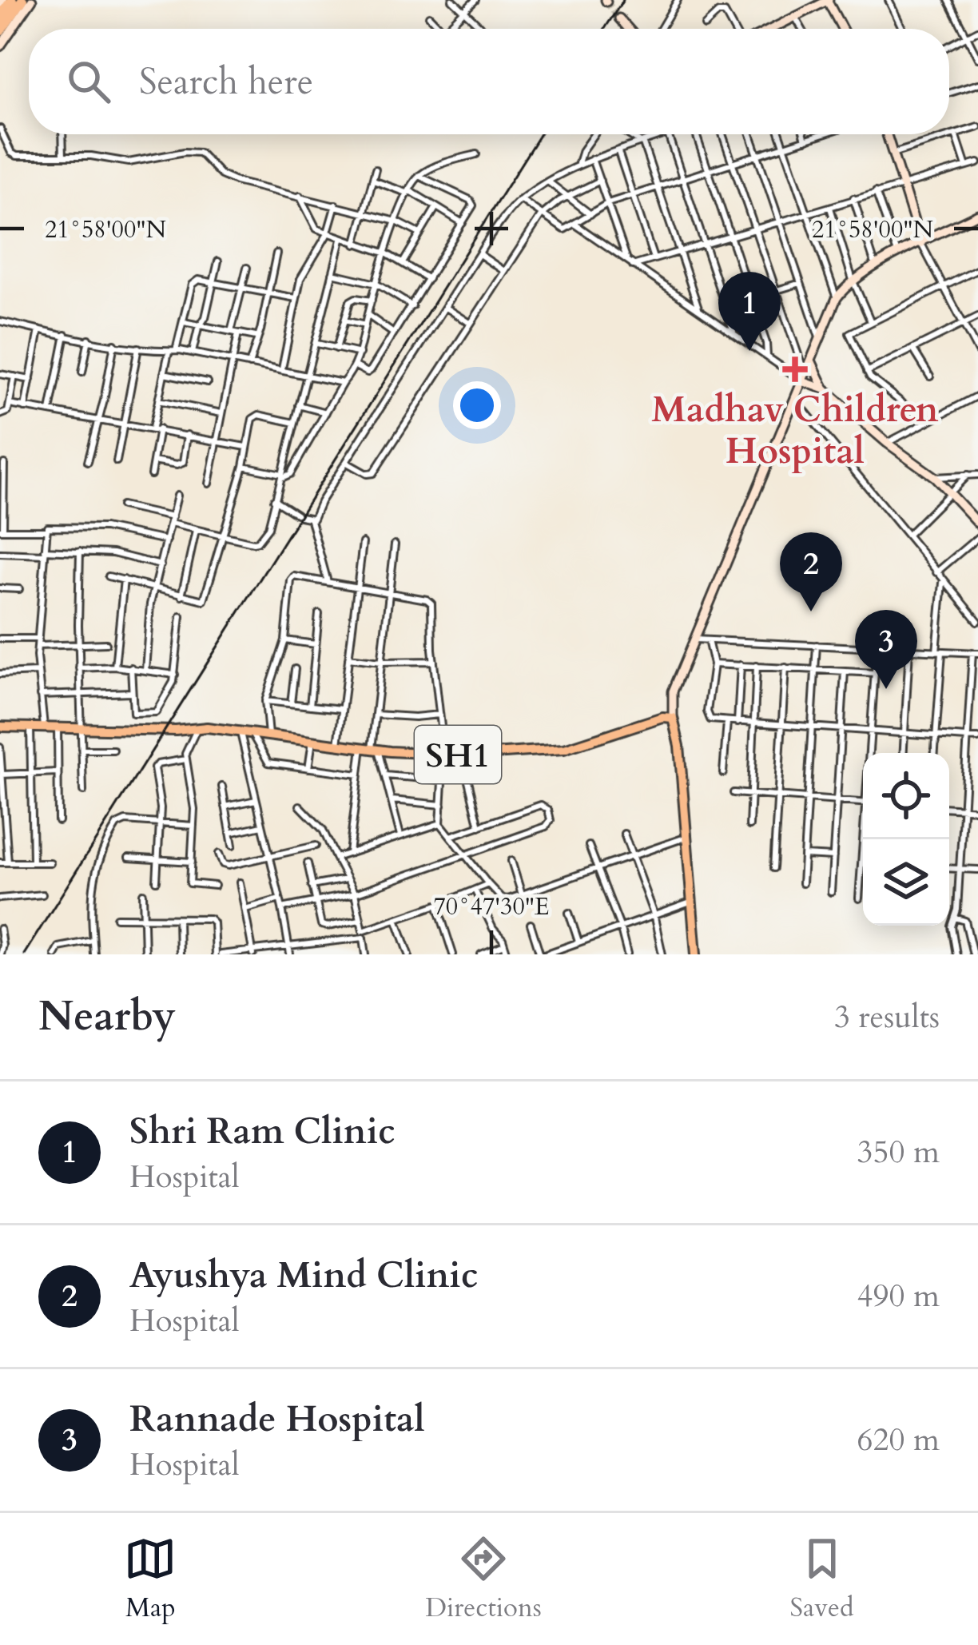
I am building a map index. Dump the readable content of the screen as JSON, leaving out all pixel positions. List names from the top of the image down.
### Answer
{
  "streets": {
    "main road": ["SH1"]
  },
  "places": {
    "health": ["Madhav Children Hospital"]
  },
  "page": {
    "search": "Search here",
    "pins": ["1", "2", "3"],
    "heading": ["Nearby", "3 results"],
    "list": [
      {
        "mark": "1",
        "name": "Shri Ram Clinic",
        "note": "Hospital",
        "value": "350 m"
      },
      {
        "mark": "2",
        "name": "Ayushya Mind Clinic",
        "note": "Hospital",
        "value": "490 m"
      },
      {
        "mark": "3",
        "name": "Rannade Hospital",
        "note": "Hospital",
        "value": "620 m"
      }
    ],
    "nav": ["Map", "Directions", "Saved"]
  },
  "coordinates": ["21°58'00\"N", "70°47'30\"E"]
}
